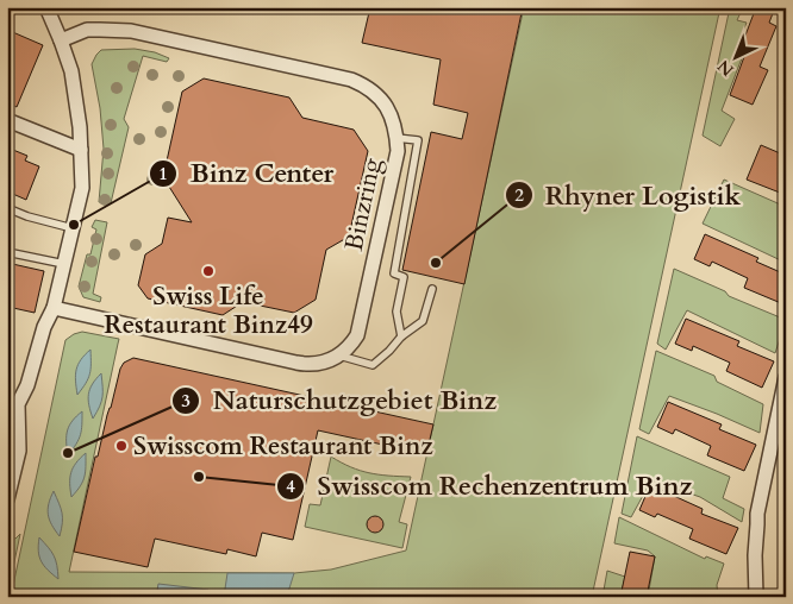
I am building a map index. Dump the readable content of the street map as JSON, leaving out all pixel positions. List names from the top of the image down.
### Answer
{
  "streets": {
    "street": ["Binzring"]
  },
  "places": [
    "Binz Center",
    "Rhyner Logistik",
    "Swiss Life Restaurant Binz49",
    "Swisscom Restaurant Binz",
    "Naturschutzgebiet Binz",
    "Swisscom Rechenzentrum Binz"
  ],
  "north": "bottom left"
}
